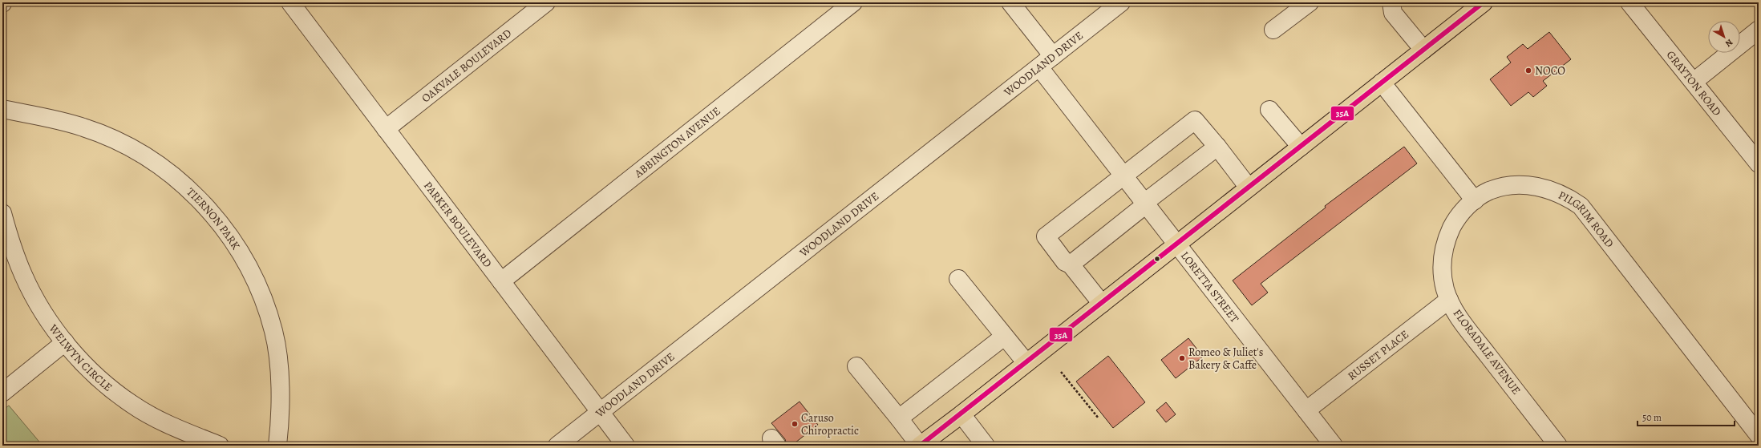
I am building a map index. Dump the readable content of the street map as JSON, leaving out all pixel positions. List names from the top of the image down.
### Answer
{
  "streets": {
    "street": [
      "WOODLAND DRIVE",
      "OAKVALE BOULEVARD",
      "GRAYTON ROAD",
      "ABBINGTON AVENUE",
      "TIERNON PARK",
      "PILGRIM ROAD",
      "PARKER BOULEVARD",
      "LORETTA STREET",
      "FLORADALE AVENUE",
      "RUSSET PLACE",
      "WELWYN CIRCLE"
    ]
  },
  "crossings": [
    ["WOODLAND DRIVE", "PARKER BOULEVARD"],
    ["WOODLAND DRIVE", "LORETTA STREET"],
    ["OAKVALE BOULEVARD", "PARKER BOULEVARD"],
    ["ABBINGTON AVENUE", "PARKER BOULEVARD"],
    ["PILGRIM ROAD", "FLORADALE AVENUE"],
    ["LORETTA STREET", "RUSSET PLACE"],
    ["FLORADALE AVENUE", "RUSSET PLACE"]
  ],
  "places": ["NOCO", "Romeo & Juliet's Bakery & Caffe", "Caruso Chiropractic"],
  "lines": ["transit line 35A"],
  "scale_bar": "50 m",
  "north": "bottom right"
}
